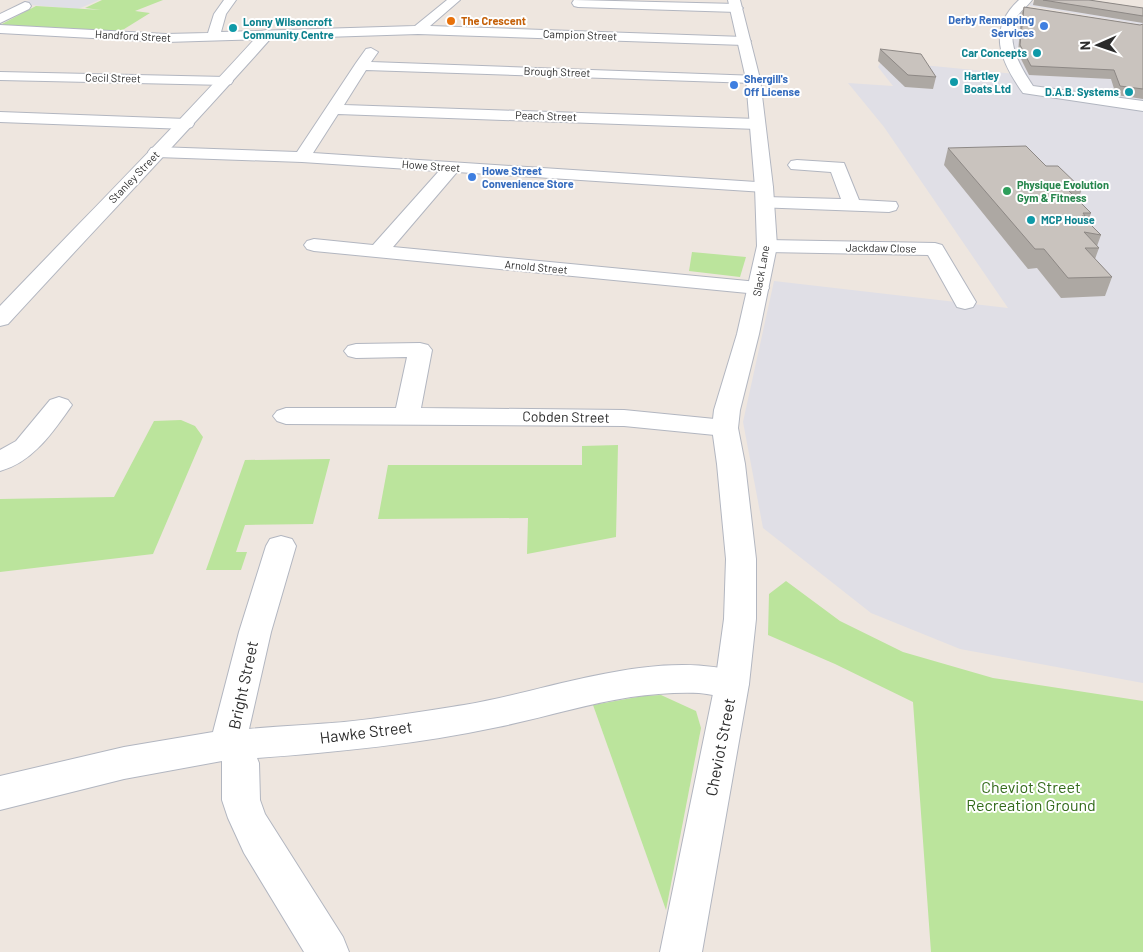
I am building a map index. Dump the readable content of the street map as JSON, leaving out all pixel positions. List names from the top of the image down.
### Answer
{
  "streets": {
    "street": [
      "Campion Street",
      "Handford Street",
      "Brough Street",
      "Cecil Street",
      "Peach Street",
      "Howe Street",
      "Stanley Street",
      "Jackdaw Close",
      "Arnold Street",
      "Slack Lane",
      "Cobden Street",
      "Bright Street",
      "Hawke Street",
      "Cheviot Street"
    ]
  },
  "crossings": [
    ["Campion Street", "Handford Street"],
    ["Campion Street", "Stanley Street"],
    ["Campion Street", "Slack Lane"],
    ["Handford Street", "Stanley Street"],
    ["Brough Street", "Slack Lane"],
    ["Cecil Street", "Stanley Street"],
    ["Peach Street", "Slack Lane"],
    ["Howe Street", "Stanley Street"],
    ["Howe Street", "Slack Lane"],
    ["Jackdaw Close", "Slack Lane"],
    ["Arnold Street", "Slack Lane"],
    ["Slack Lane", "Cobden Street"],
    ["Slack Lane", "Cheviot Street"],
    ["Bright Street", "Hawke Street"],
    ["Hawke Street", "Cheviot Street"]
  ],
  "parks": ["Cheviot Street Recreation Ground"],
  "places": [
    "The Crescent",
    "Derby Remapping Services",
    "Lonny Wilsoncroft Community Centre",
    "Car Concepts",
    "Hartley Boats Ltd",
    "Shergill's Off License",
    "D.A.B. Systems",
    "Howe Street Convenience Store",
    "Physique Evolution Gym & Fitness",
    "MCP House"
  ],
  "north": "left"
}
